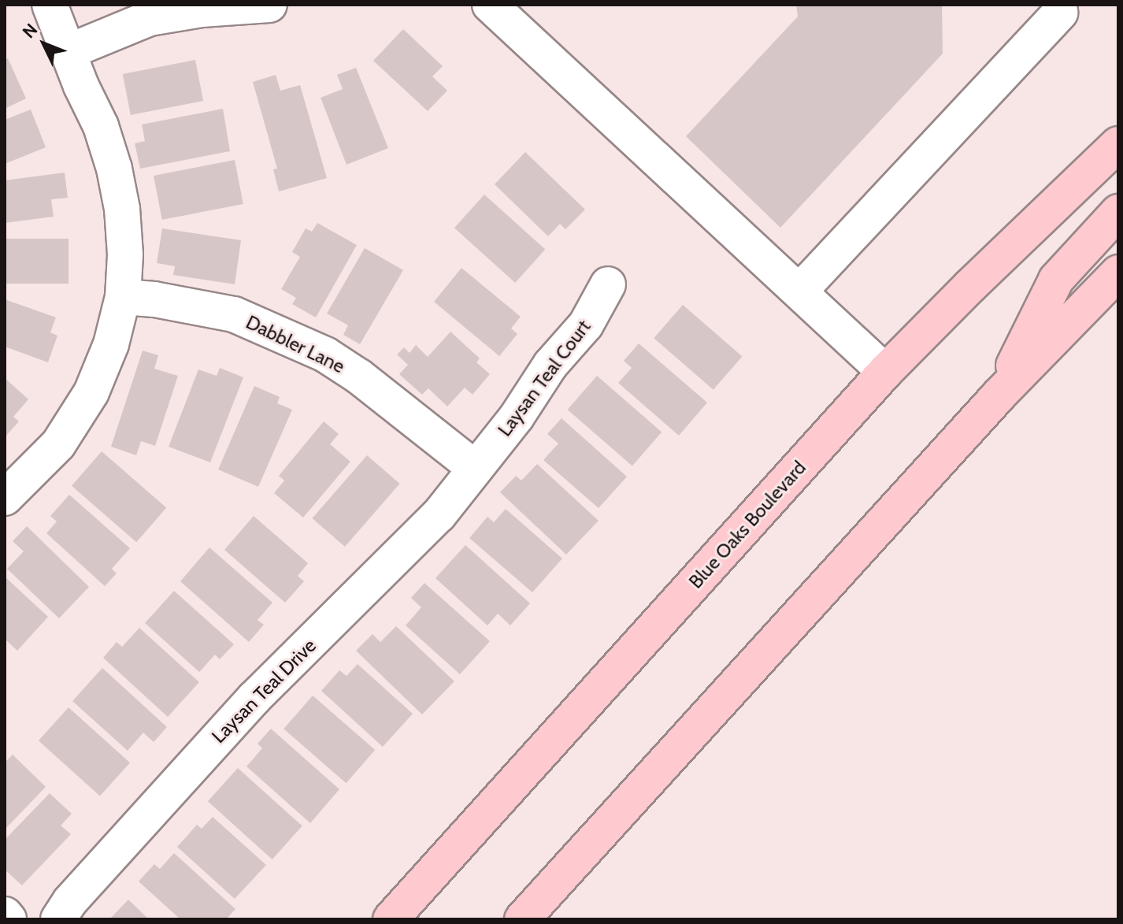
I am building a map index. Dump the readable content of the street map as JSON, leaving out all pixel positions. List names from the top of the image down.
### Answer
{
  "streets": {
    "main road": ["Blue Oaks Boulevard"],
    "street": ["Dabbler Lane", "Laysan Teal Court", "Laysan Teal Drive"]
  },
  "crossings": [
    ["Dabbler Lane", "Laysan Teal Court"],
    ["Dabbler Lane", "Laysan Teal Drive"],
    ["Laysan Teal Court", "Laysan Teal Drive"]
  ],
  "north": "top left"
}
